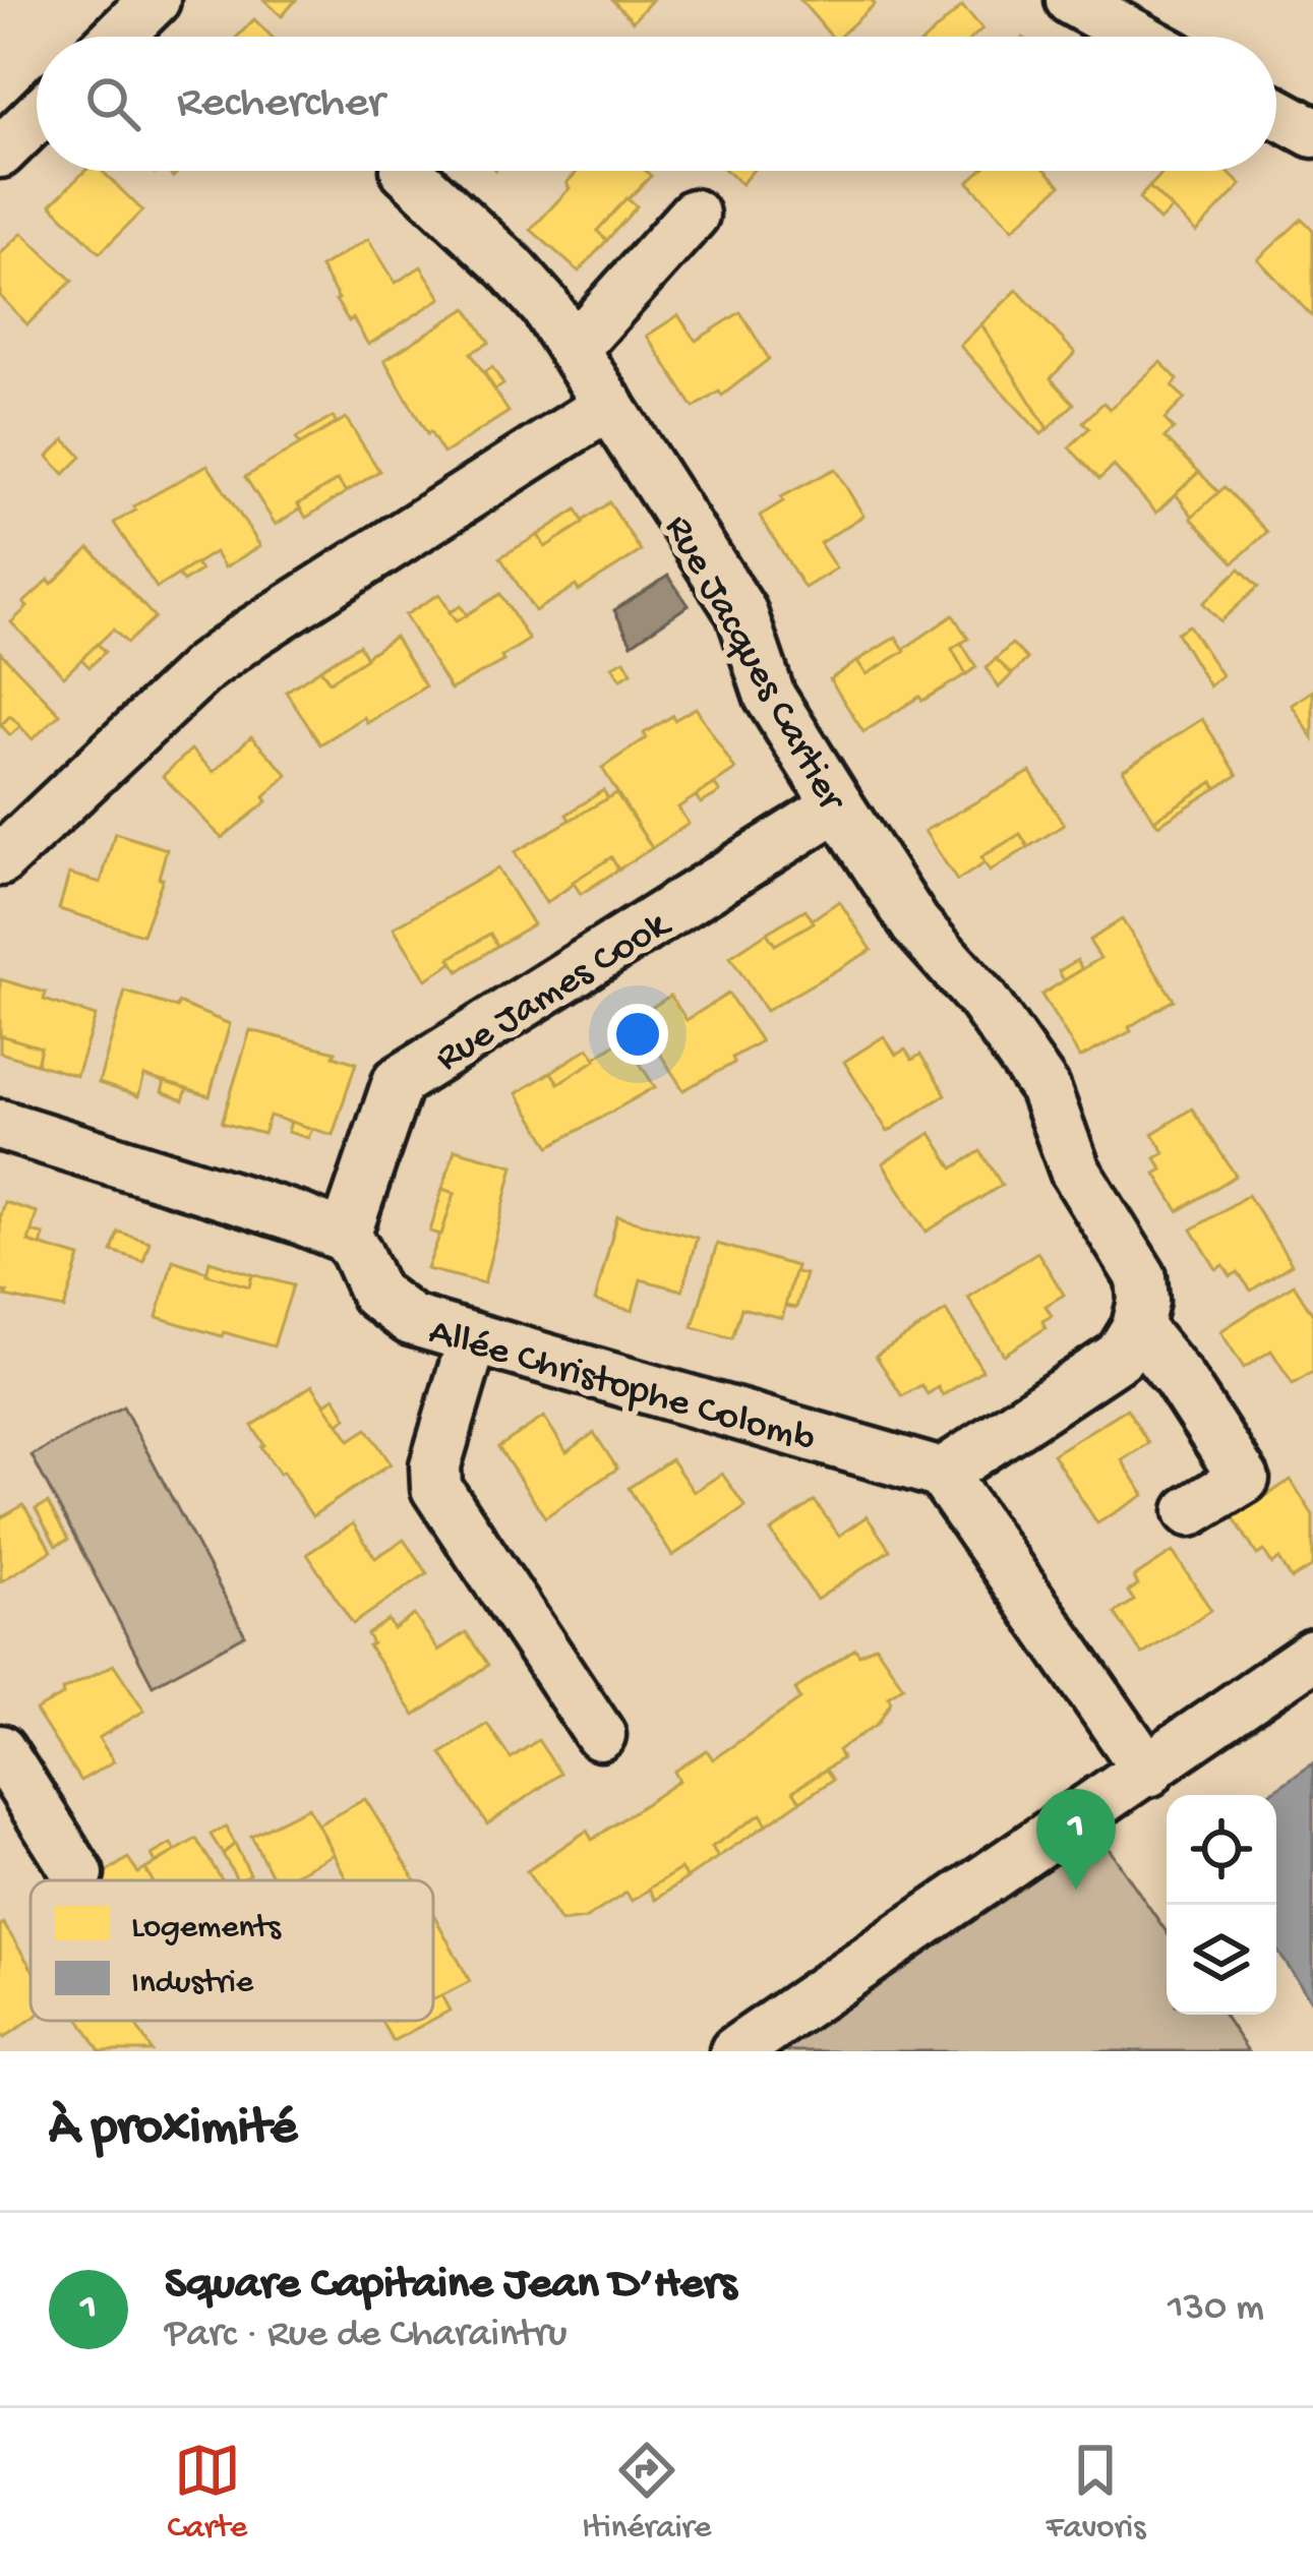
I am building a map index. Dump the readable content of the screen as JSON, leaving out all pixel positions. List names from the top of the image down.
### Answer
{
  "streets": {
    "street": ["Rue Jacques Cartier", "Rue James Cook", "Allée Christophe Colomb"]
  },
  "crossings": [
    ["Rue Jacques Cartier", "Rue James Cook"],
    ["Rue James Cook", "Allée Christophe Colomb"]
  ],
  "legend": ["Logements", "Industrie"],
  "page": {
    "search": "Rechercher",
    "pins": "1",
    "heading": "À proximité",
    "list": [
      {
        "mark": "1",
        "name": "Square Capitaine Jean D’Hers",
        "note": "Parc · Rue de Charaintru",
        "value": "130 m"
      }
    ],
    "nav": ["Carte", "Itinéraire", "Favoris"]
  }
}
